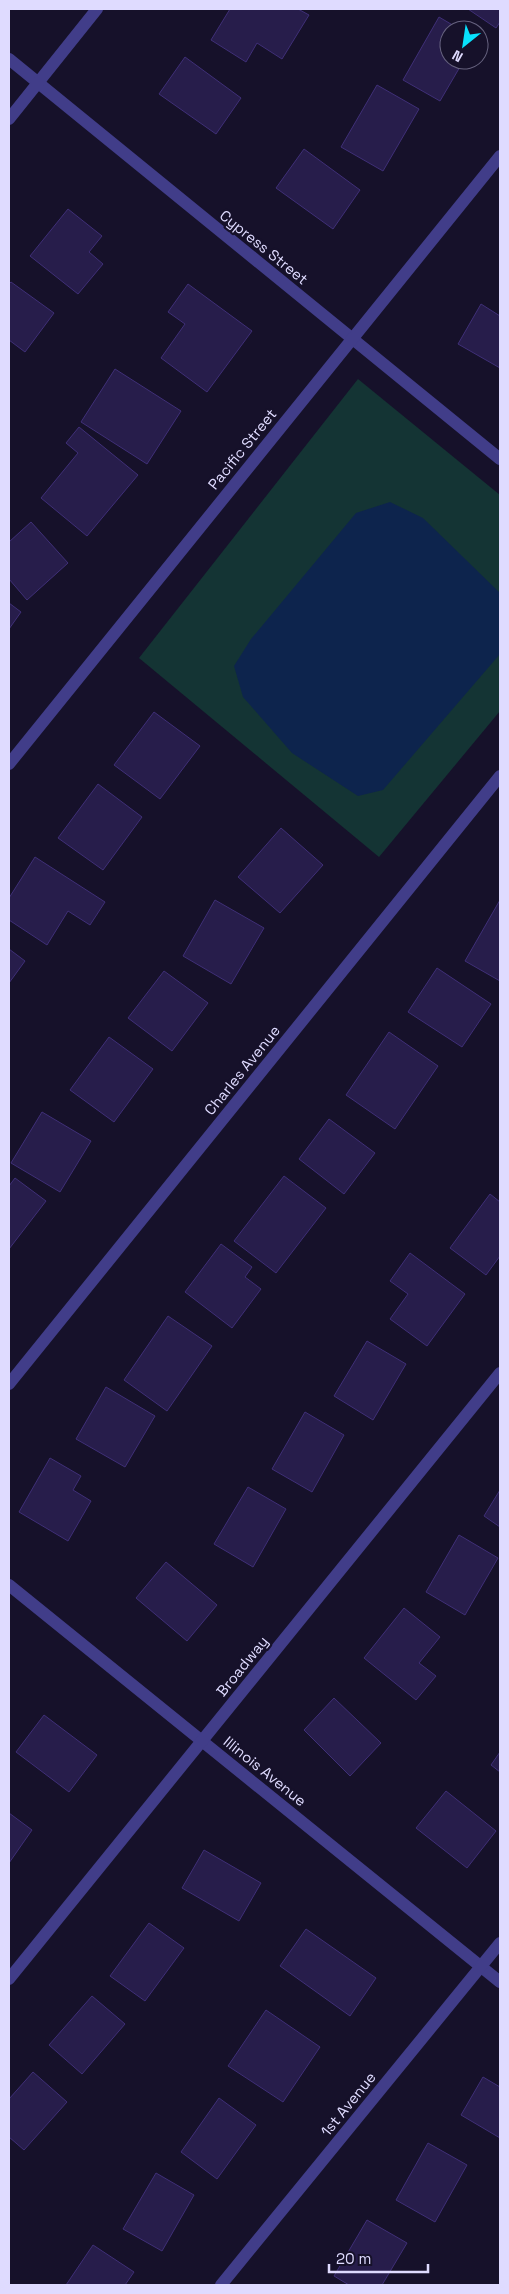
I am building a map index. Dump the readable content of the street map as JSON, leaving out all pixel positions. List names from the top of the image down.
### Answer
{
  "streets": {
    "street": [
      "Cypress Street",
      "Pacific Street",
      "Charles Avenue",
      "Broadway",
      "Illinois Avenue",
      "1st Avenue"
    ]
  },
  "crossings": [
    ["Cypress Street", "Pacific Street"],
    ["Broadway", "Illinois Avenue"],
    ["Illinois Avenue", "1st Avenue"]
  ],
  "scale_bar": "20 m",
  "north": "bottom left"
}
